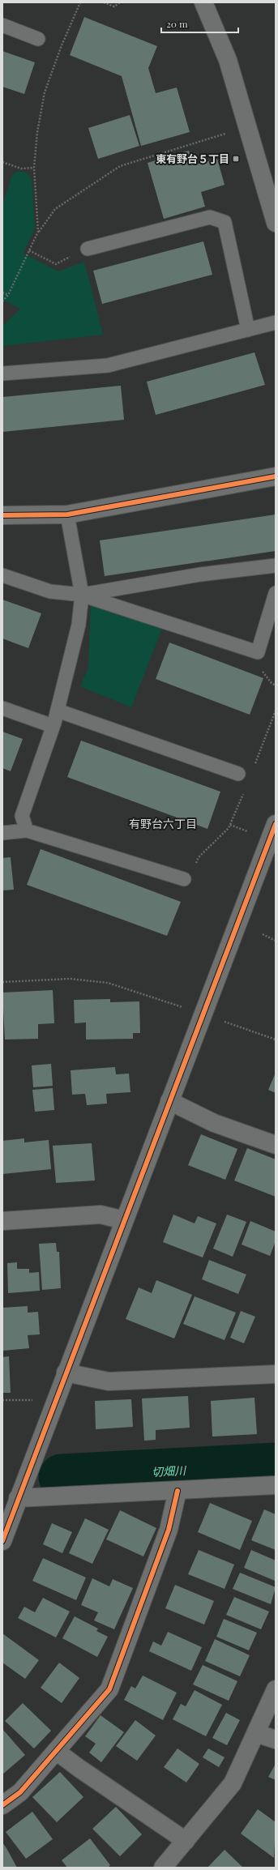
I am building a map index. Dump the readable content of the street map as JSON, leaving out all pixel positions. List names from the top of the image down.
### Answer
{
  "districts": ["有野台六丁目"],
  "water": ["切畑川"],
  "places": {
    "transit": ["東有野台５丁目"]
  },
  "scale_bar": "20 m"
}
